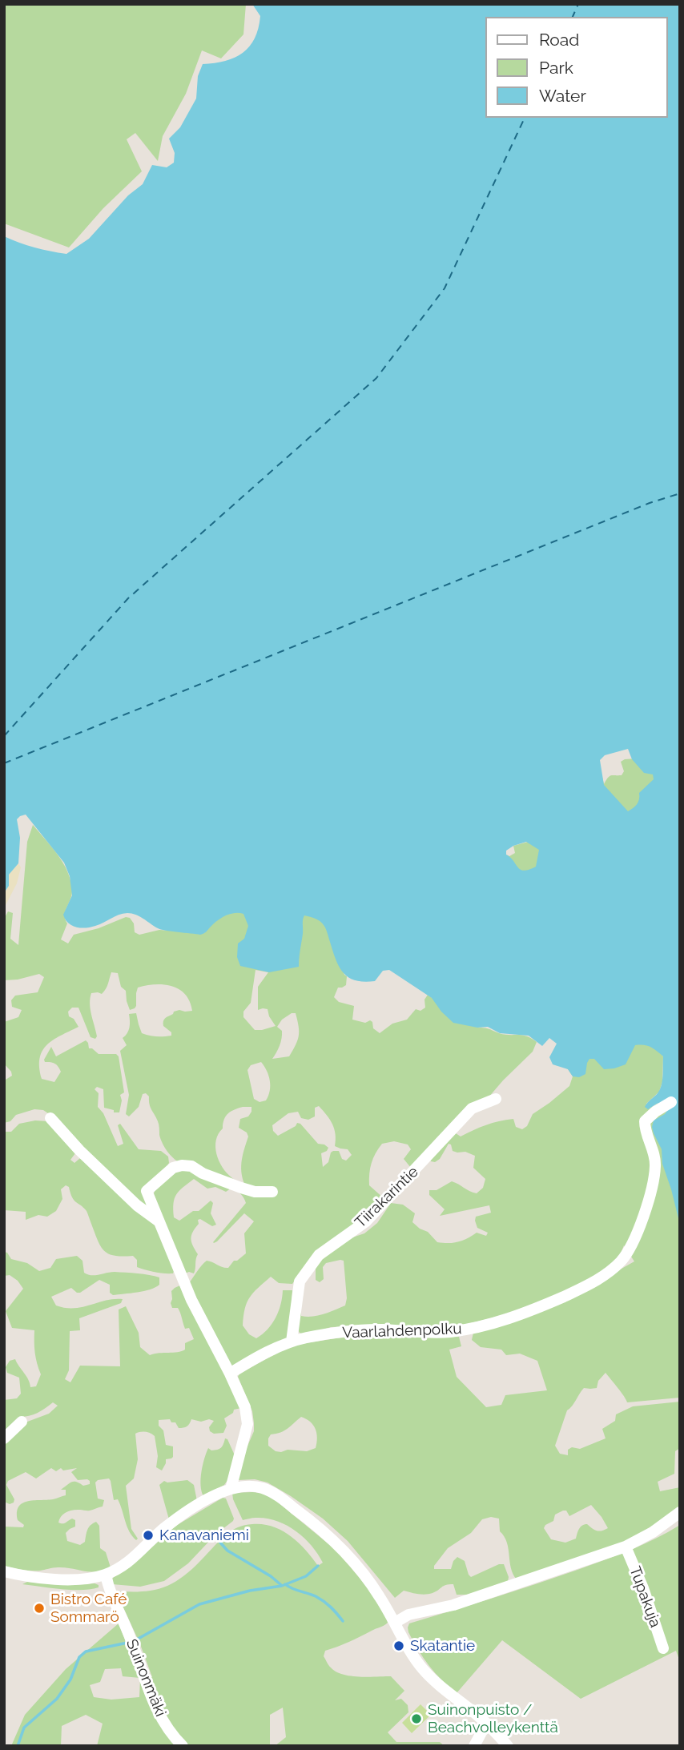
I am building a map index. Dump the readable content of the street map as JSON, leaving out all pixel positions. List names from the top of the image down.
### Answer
{
  "streets": {
    "street": [
      "Tiirakarintie",
      "Vaarlahdenpolku",
      "Tupakuja",
      "Suinonmäki"
    ]
  },
  "crossings": [
    ["Tiirakarintie", "Vaarlahdenpolku"]
  ],
  "places": [
    "Kanavaniemi",
    "Bistro Café Sommarö",
    "Skatantie",
    "Suinonpuisto / Beachvolleykenttä"
  ],
  "legend": ["Road", "Park", "Water"]
}
